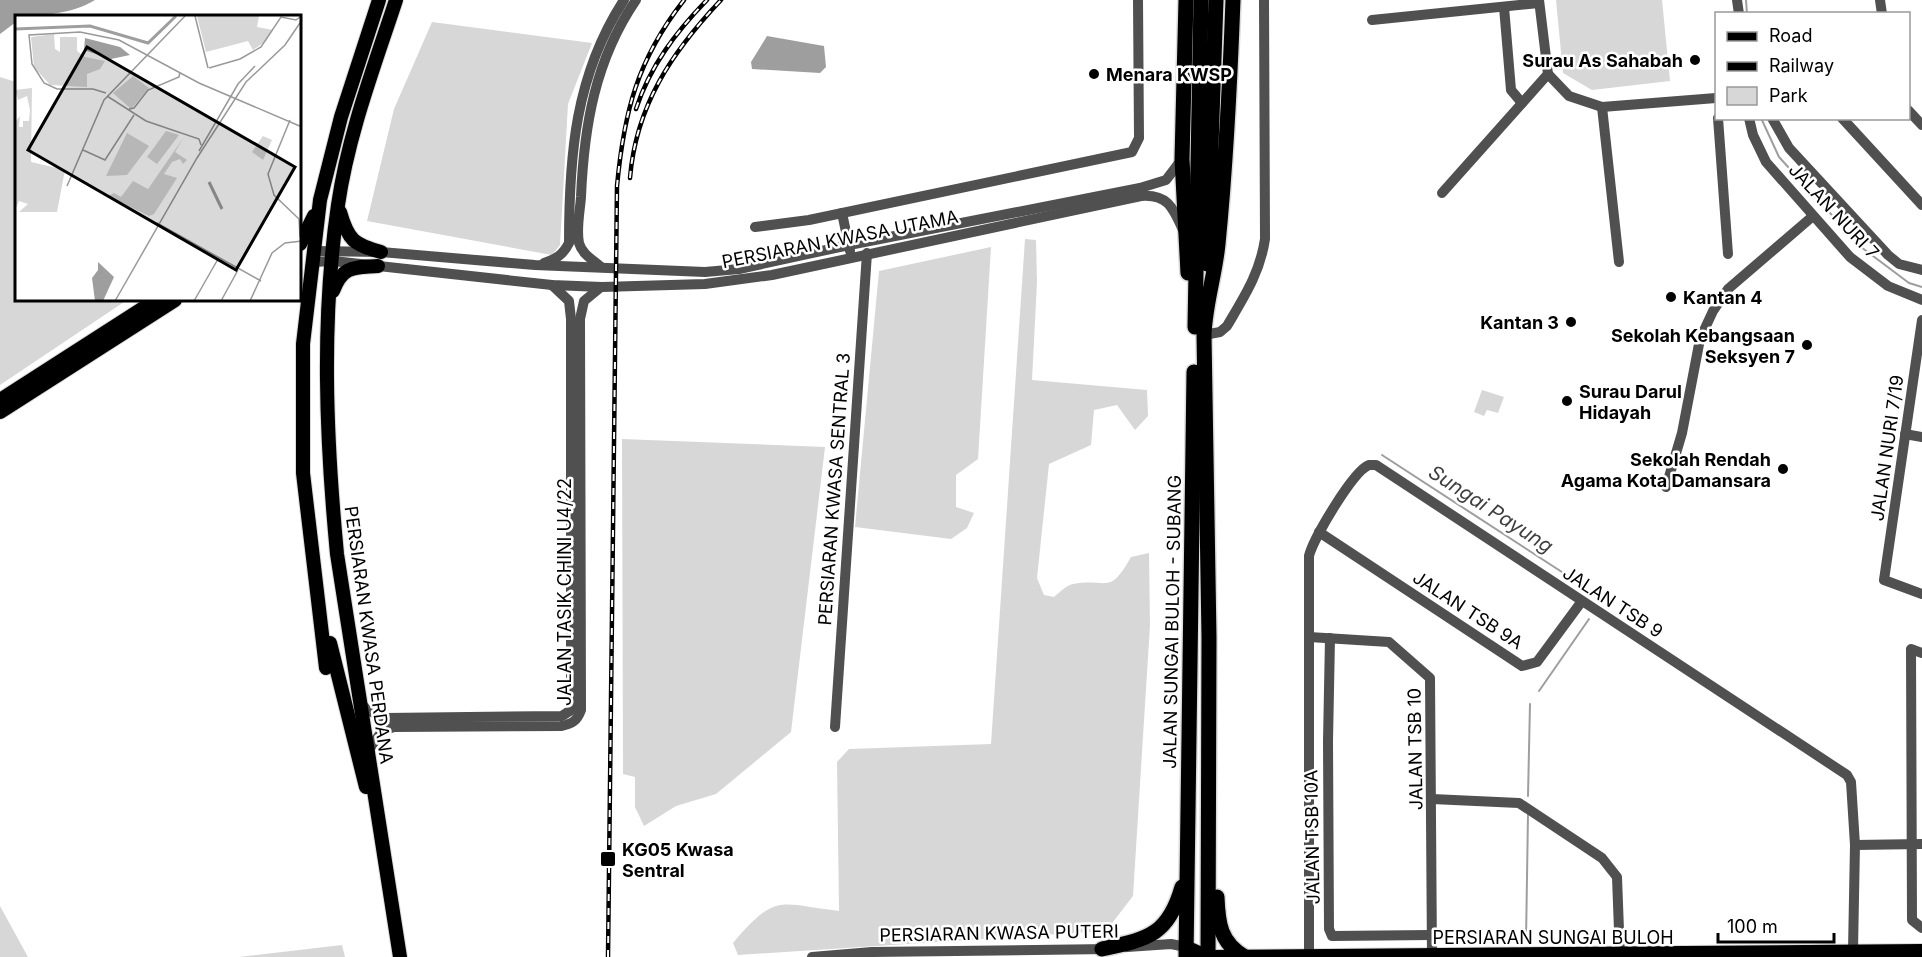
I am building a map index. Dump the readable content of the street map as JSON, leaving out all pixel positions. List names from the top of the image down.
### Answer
{
  "streets": {
    "highway": ["JALAN SUNGAI BULOH - SUBANG"],
    "main road": ["PERSIARAN KWASA PERDANA", "PERSIARAN SUNGAI BULOH"],
    "street": [
      "JALAN NURI 7",
      "PERSIARAN KWASA UTAMA",
      "JALAN NURI 7/19",
      "PERSIARAN KWASA SENTRAL 3",
      "JALAN TASIK CHINI U4/22",
      "JALAN TSB 9",
      "JALAN TSB 9A",
      "JALAN TSB 10",
      "JALAN TSB 10A",
      "PERSIARAN KWASA PUTERI"
    ]
  },
  "crossings": [
    ["PERSIARAN KWASA UTAMA", "PERSIARAN KWASA SENTRAL 3"],
    ["PERSIARAN KWASA UTAMA", "JALAN TASIK CHINI U4/22"],
    ["PERSIARAN KWASA UTAMA", "JALAN SUNGAI BULOH - SUBANG"],
    ["PERSIARAN KWASA UTAMA", "PERSIARAN KWASA PERDANA"],
    ["JALAN TASIK CHINI U4/22", "PERSIARAN KWASA PERDANA"],
    ["JALAN TSB 9", "JALAN TSB 9A"],
    ["JALAN TSB 9", "JALAN TSB 10"],
    ["JALAN TSB 9", "PERSIARAN SUNGAI BULOH"],
    ["JALAN SUNGAI BULOH - SUBANG", "PERSIARAN KWASA PUTERI"],
    ["JALAN SUNGAI BULOH - SUBANG", "PERSIARAN SUNGAI BULOH"],
    ["JALAN TSB 10", "JALAN TSB 10A"],
    ["JALAN TSB 10", "PERSIARAN SUNGAI BULOH"],
    ["PERSIARAN KWASA PUTERI", "PERSIARAN SUNGAI BULOH"]
  ],
  "water": ["Sungai Payung"],
  "places": {
    "other": [
      "Surau As Sahabah",
      "Menara KWSP",
      "Kantan 4",
      "Kantan 3",
      "Sekolah Kebangsaan Seksyen 7",
      "Surau Darul Hidayah",
      "Sekolah Rendah Agama Kota Damansara"
    ],
    "transit": ["KG05 Kwasa Sentral"]
  },
  "legend": ["Road", "Railway", "Park"],
  "scale_bar": "100 m"
}
